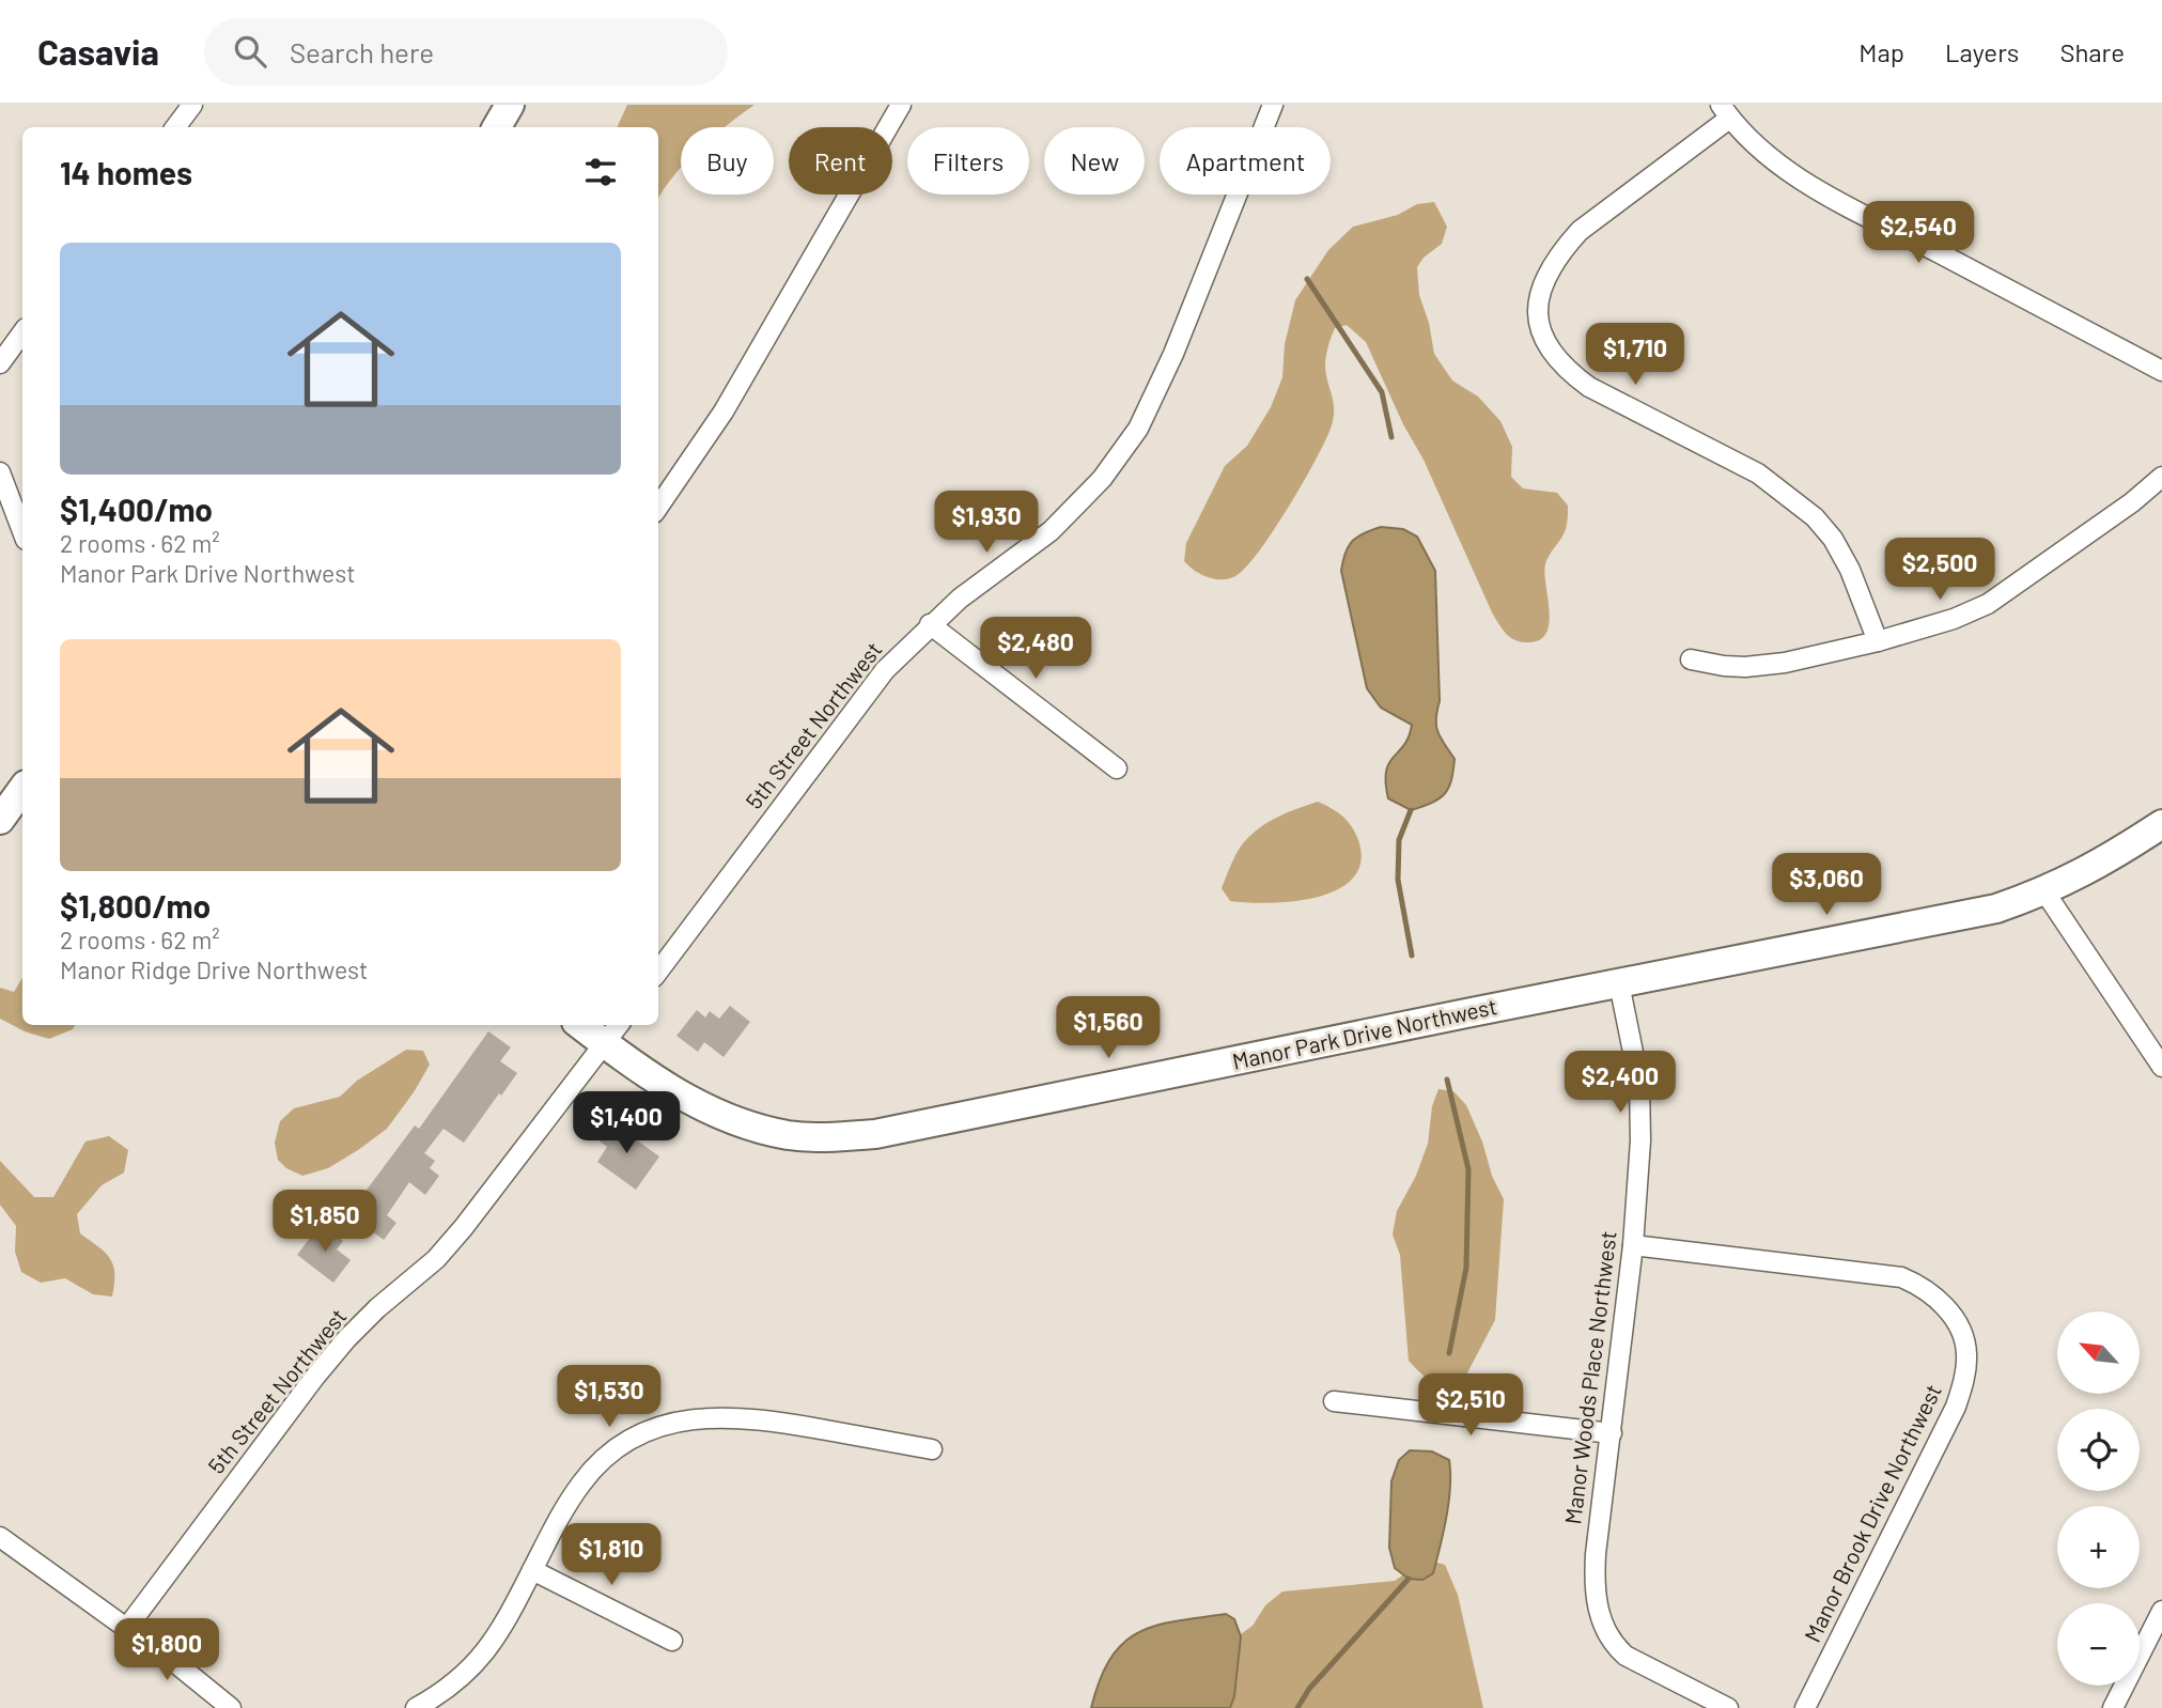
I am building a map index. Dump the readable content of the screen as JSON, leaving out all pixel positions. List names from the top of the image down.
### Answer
{
  "streets": {
    "street": [
      "5th Street Northwest",
      "Manor Park Drive Northwest",
      "Manor Woods Place Northwest",
      "Manor Brook Drive Northwest"
    ]
  },
  "crossings": [
    ["5th Street Northwest", "Manor Park Drive Northwest"],
    ["Manor Park Drive Northwest", "Manor Woods Place Northwest"],
    ["Manor Woods Place Northwest", "Manor Brook Drive Northwest"]
  ],
  "north": "top left",
  "page": {
    "header": "Casavia",
    "search": "Search here",
    "nav": ["Map", "Layers", "Share"],
    "chip": [
      "Buy",
      "Rent",
      "Filters",
      "New",
      "Apartment"
    ],
    "heading": "14 homes",
    "price": [
      "$2,540",
      "$1,710",
      "$1,930",
      "$2,500",
      "$2,480",
      "$3,060",
      "$1,560",
      "$2,400",
      "$1,400",
      "$1,850",
      "$1,530",
      "$2,510",
      "$1,810",
      "$1,800"
    ],
    "list": [
      {
        "name": "$1,400/mo",
        "note": "2 rooms · 62 m² · Manor Park Drive Northwest"
      },
      {
        "name": "$1,800/mo",
        "note": "2 rooms · 62 m² · Manor Ridge Drive Northwest"
      }
    ],
    "map_buttons": ["+", "−"]
  }
}
